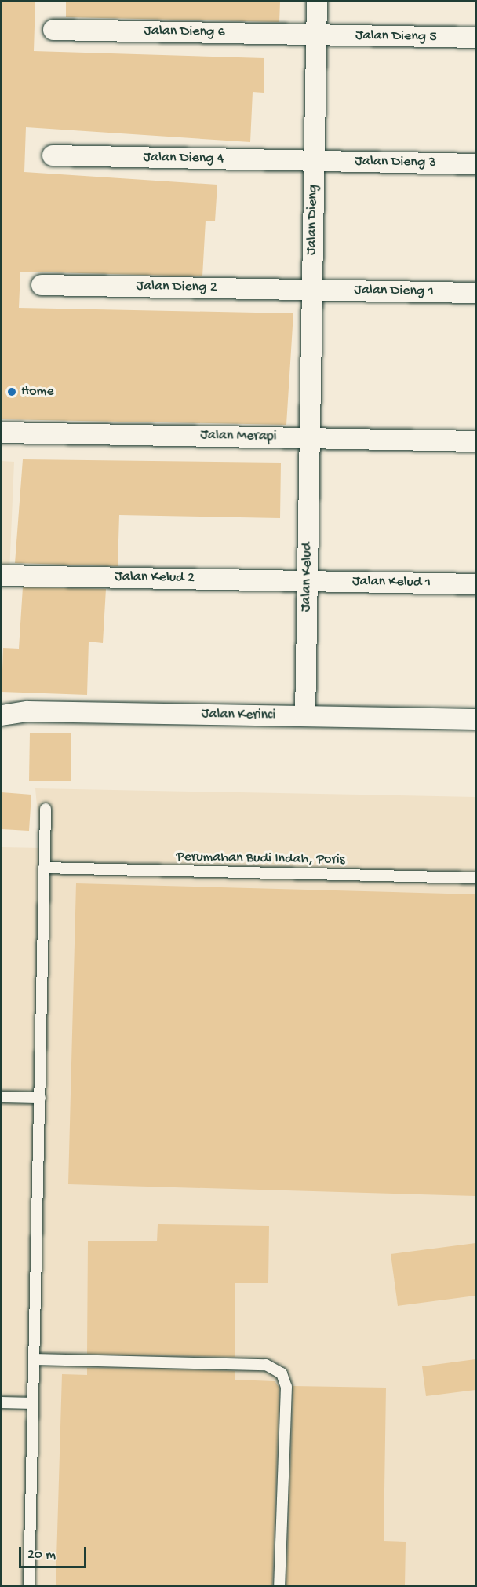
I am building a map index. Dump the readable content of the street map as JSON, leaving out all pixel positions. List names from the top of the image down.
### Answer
{
  "streets": {
    "street": [
      "Jalan Dieng 6",
      "Jalan Dieng 5",
      "Jalan Dieng 4",
      "Jalan Dieng 3",
      "Jalan Dieng",
      "Jalan Dieng 2",
      "Jalan Dieng 1",
      "Jalan Merapi",
      "Jalan Kelud",
      "Jalan Kelud 2",
      "Jalan Kelud 1",
      "Jalan Kerinci"
    ],
    "lane": ["Perumahan Budi Indah, Poris"]
  },
  "crossings": [
    ["Jalan Dieng 6", "Jalan Dieng 5"],
    ["Jalan Dieng 6", "Jalan Dieng"],
    ["Jalan Dieng 5", "Jalan Dieng"],
    ["Jalan Dieng 4", "Jalan Dieng 3"],
    ["Jalan Dieng 4", "Jalan Dieng"],
    ["Jalan Dieng 3", "Jalan Dieng"],
    ["Jalan Dieng", "Jalan Dieng 2"],
    ["Jalan Dieng", "Jalan Dieng 1"],
    ["Jalan Dieng", "Jalan Merapi"],
    ["Jalan Dieng", "Jalan Kelud"],
    ["Jalan Dieng 2", "Jalan Dieng 1"],
    ["Jalan Merapi", "Jalan Kelud"],
    ["Jalan Kelud", "Jalan Kelud 2"],
    ["Jalan Kelud", "Jalan Kelud 1"],
    ["Jalan Kelud", "Jalan Kerinci"],
    ["Jalan Kelud 2", "Jalan Kelud 1"]
  ],
  "places": ["Home"],
  "scale_bar": "20 m"
}
